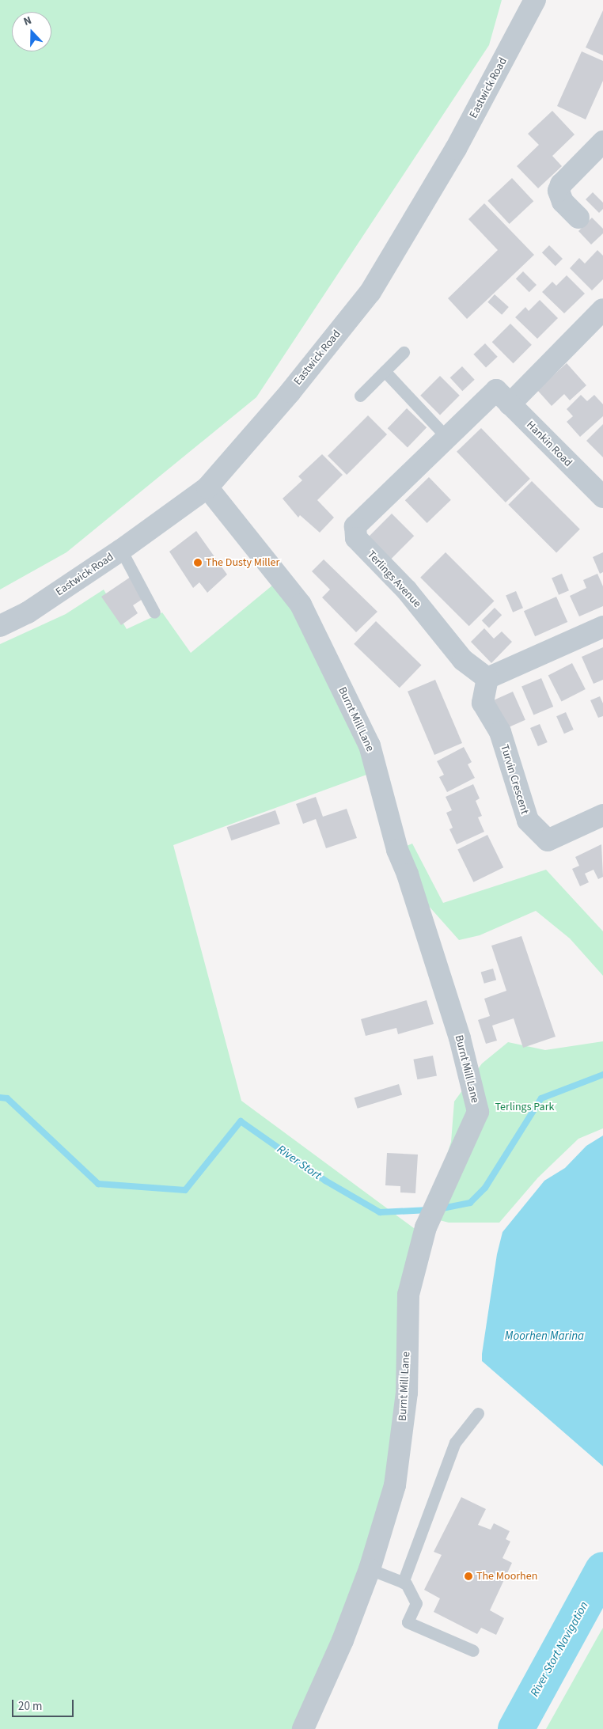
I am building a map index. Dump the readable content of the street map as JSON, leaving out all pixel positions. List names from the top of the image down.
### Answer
{
  "streets": {
    "street": [
      "Eastwick Road",
      "Hankin Road",
      "Terlings Avenue",
      "Burnt Mill Lane",
      "Turvin Crescent"
    ]
  },
  "crossings": [
    ["Eastwick Road", "Burnt Mill Lane"],
    ["Hankin Road", "Terlings Avenue"],
    ["Terlings Avenue", "Turvin Crescent"]
  ],
  "water": ["River Stort", "Moorhen Marina", "River Stort Navigation"],
  "parks": ["Terlings Park"],
  "places": ["The Dusty Miller", "The Moorhen"],
  "scale_bar": "20 m",
  "north": "top"
}
